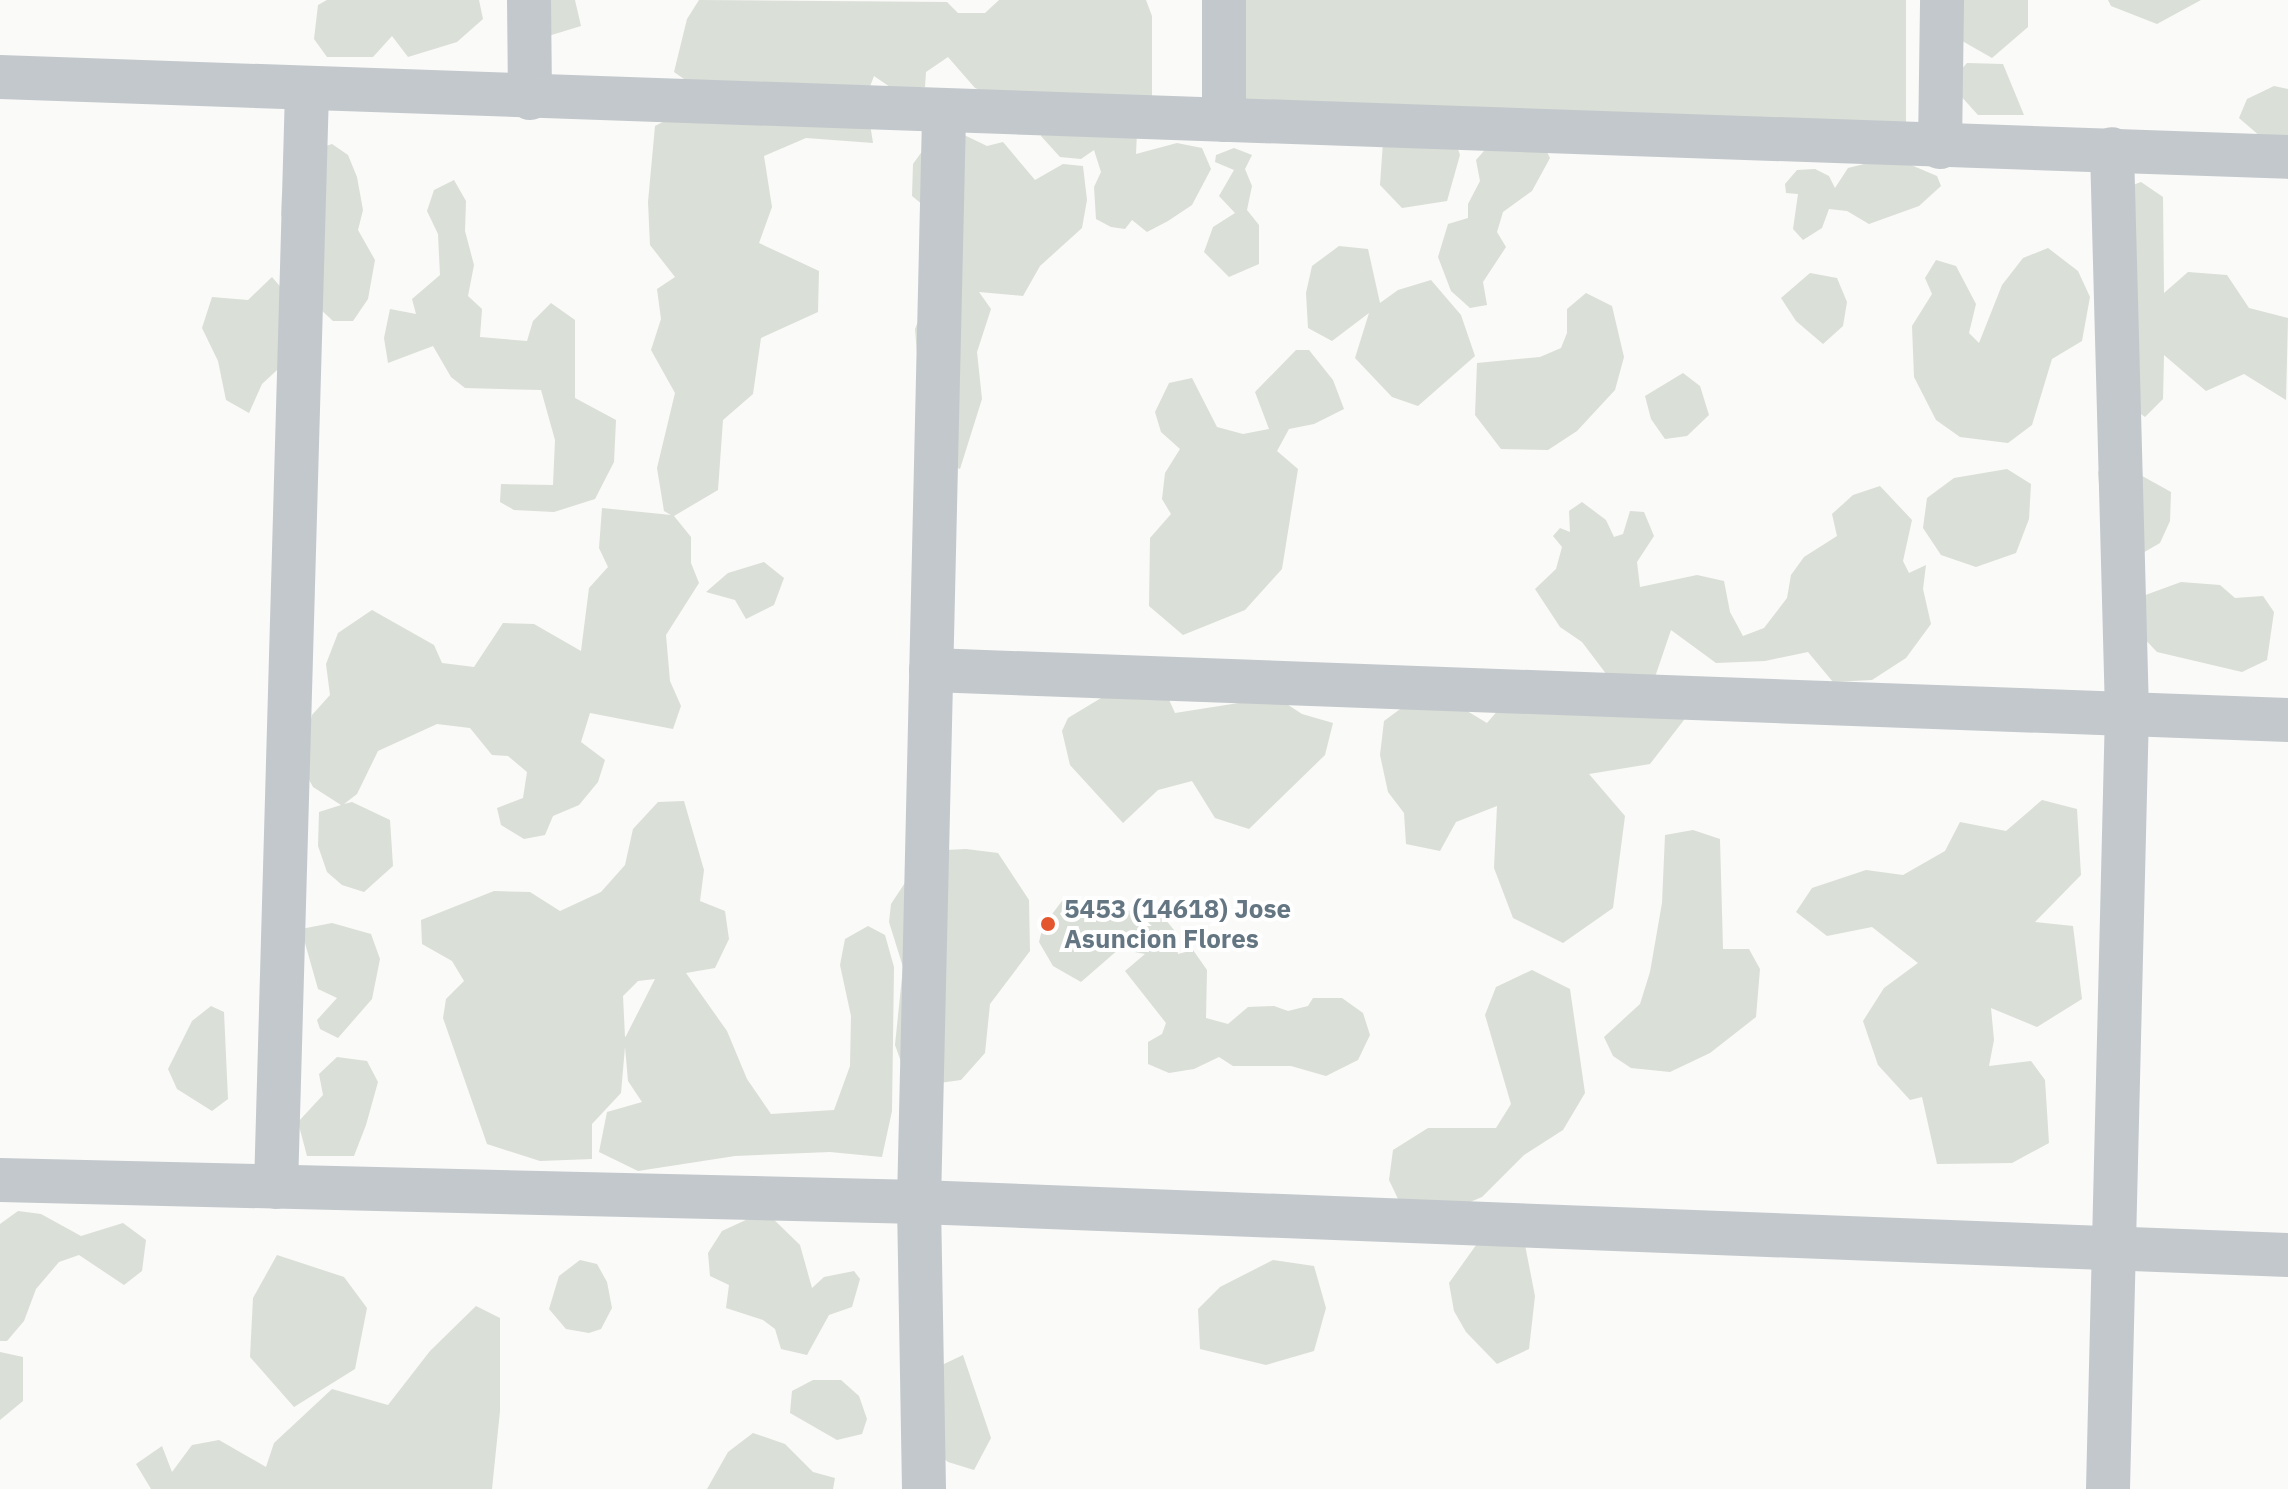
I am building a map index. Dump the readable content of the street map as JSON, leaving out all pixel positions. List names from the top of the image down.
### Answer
{
  "places": ["5453 (14618) Jose Asuncion Flores"]
}
